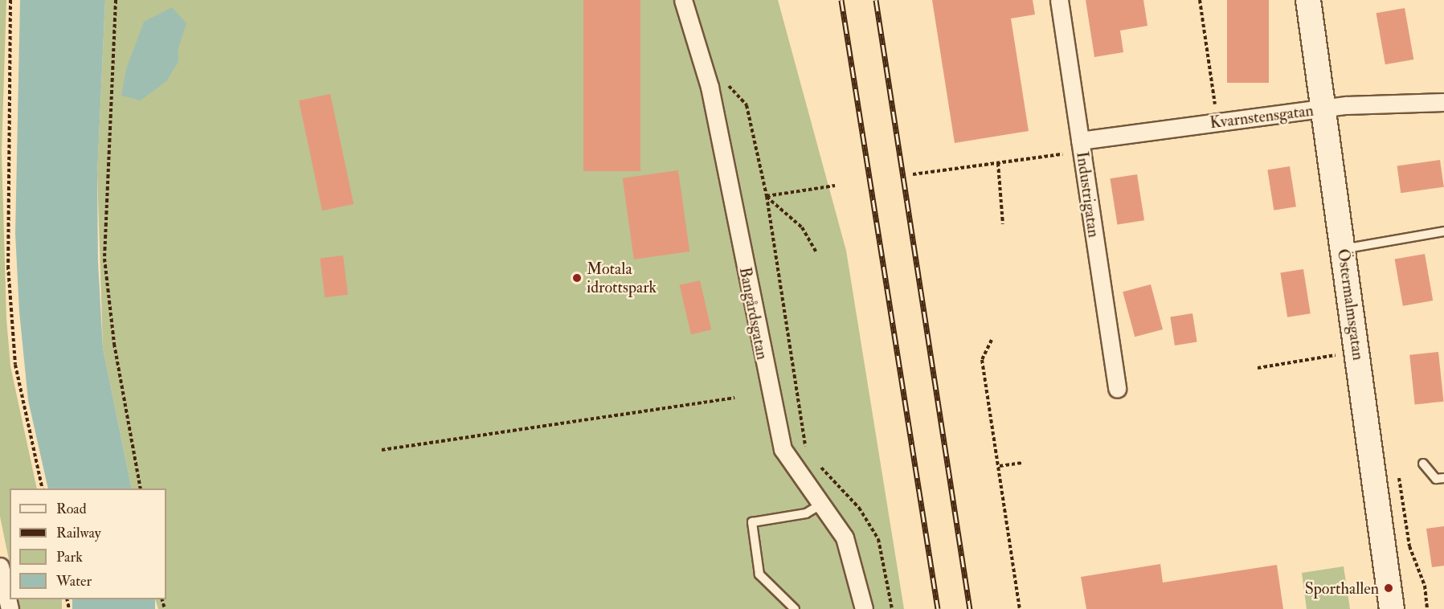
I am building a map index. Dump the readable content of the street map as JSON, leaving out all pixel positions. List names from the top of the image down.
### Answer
{
  "streets": {
    "street": [
      "Kvarnstensgatan",
      "Industrigatan",
      "Östermalmsgatan",
      "Bangårdsgatan"
    ]
  },
  "crossings": [
    ["Kvarnstensgatan", "Industrigatan"],
    ["Kvarnstensgatan", "Östermalmsgatan"]
  ],
  "places": ["Motala idrottspark", "Sporthallen"],
  "legend": [
    "Road",
    "Railway",
    "Park",
    "Water"
  ]
}
